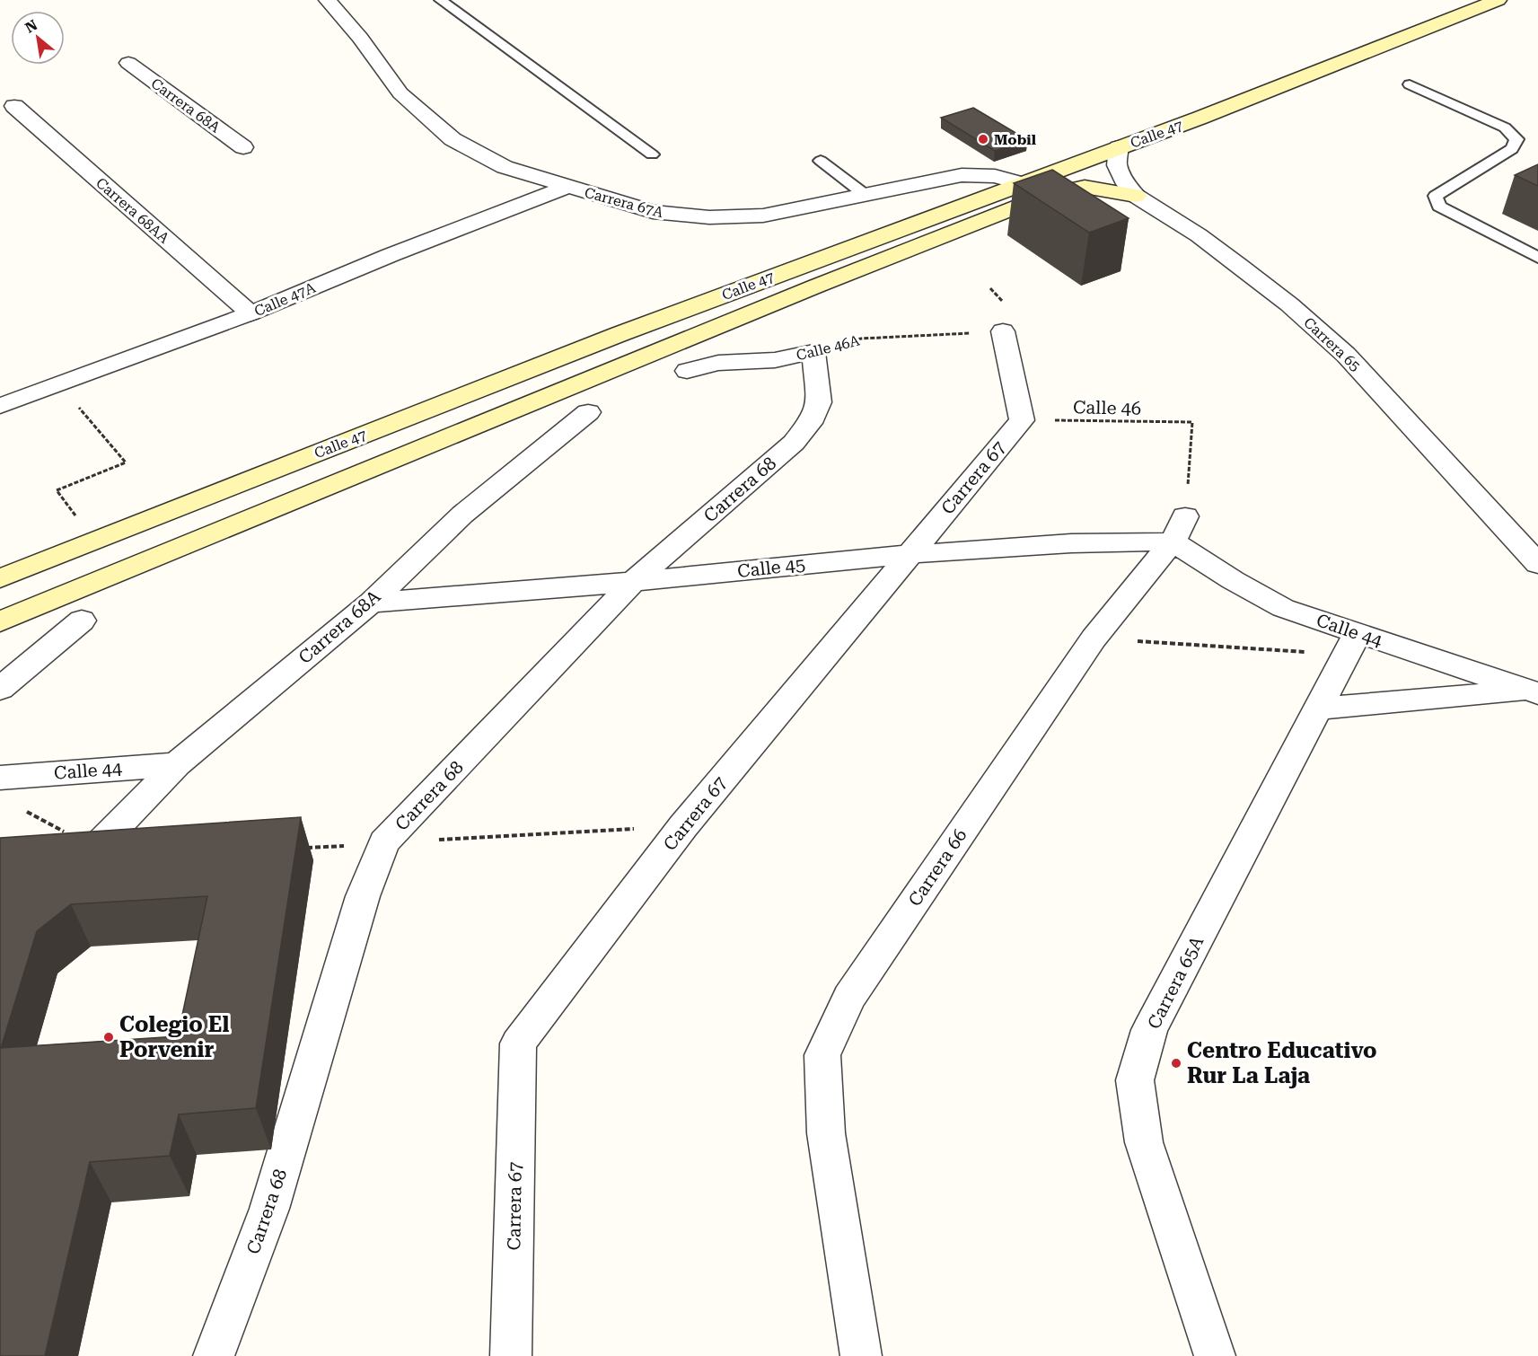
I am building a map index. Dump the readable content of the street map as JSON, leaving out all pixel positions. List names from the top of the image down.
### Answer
{
  "streets": {
    "main road": ["Calle 47"],
    "street": [
      "Carrera 68A",
      "Carrera 67A",
      "Carrera 68AA",
      "Calle 47A",
      "Carrera 65",
      "Calle 46A",
      "Carrera 67",
      "Carrera 68",
      "Calle 45",
      "Calle 44",
      "Carrera 66",
      "Carrera 65A"
    ],
    "path": ["Calle 46"]
  },
  "crossings": [
    ["Carrera 68A", "Calle 45"],
    ["Carrera 68A", "Calle 44"],
    ["Calle 47", "Carrera 67A"],
    ["Calle 47", "Carrera 65"],
    ["Carrera 67A", "Calle 47A"],
    ["Carrera 68AA", "Calle 47A"],
    ["Calle 46A", "Carrera 68"],
    ["Calle 46", "Carrera 67"],
    ["Calle 46", "Calle 45"],
    ["Calle 46", "Calle 44"],
    ["Calle 46", "Carrera 66"],
    ["Carrera 67", "Calle 45"],
    ["Carrera 68", "Calle 45"],
    ["Calle 45", "Calle 44"],
    ["Calle 45", "Carrera 66"],
    ["Calle 44", "Carrera 66"],
    ["Calle 44", "Carrera 65A"]
  ],
  "places": ["Mobil", "Colegio El Porvenir", "Centro Educativo Rur La Laja"],
  "north": "top left"
}
